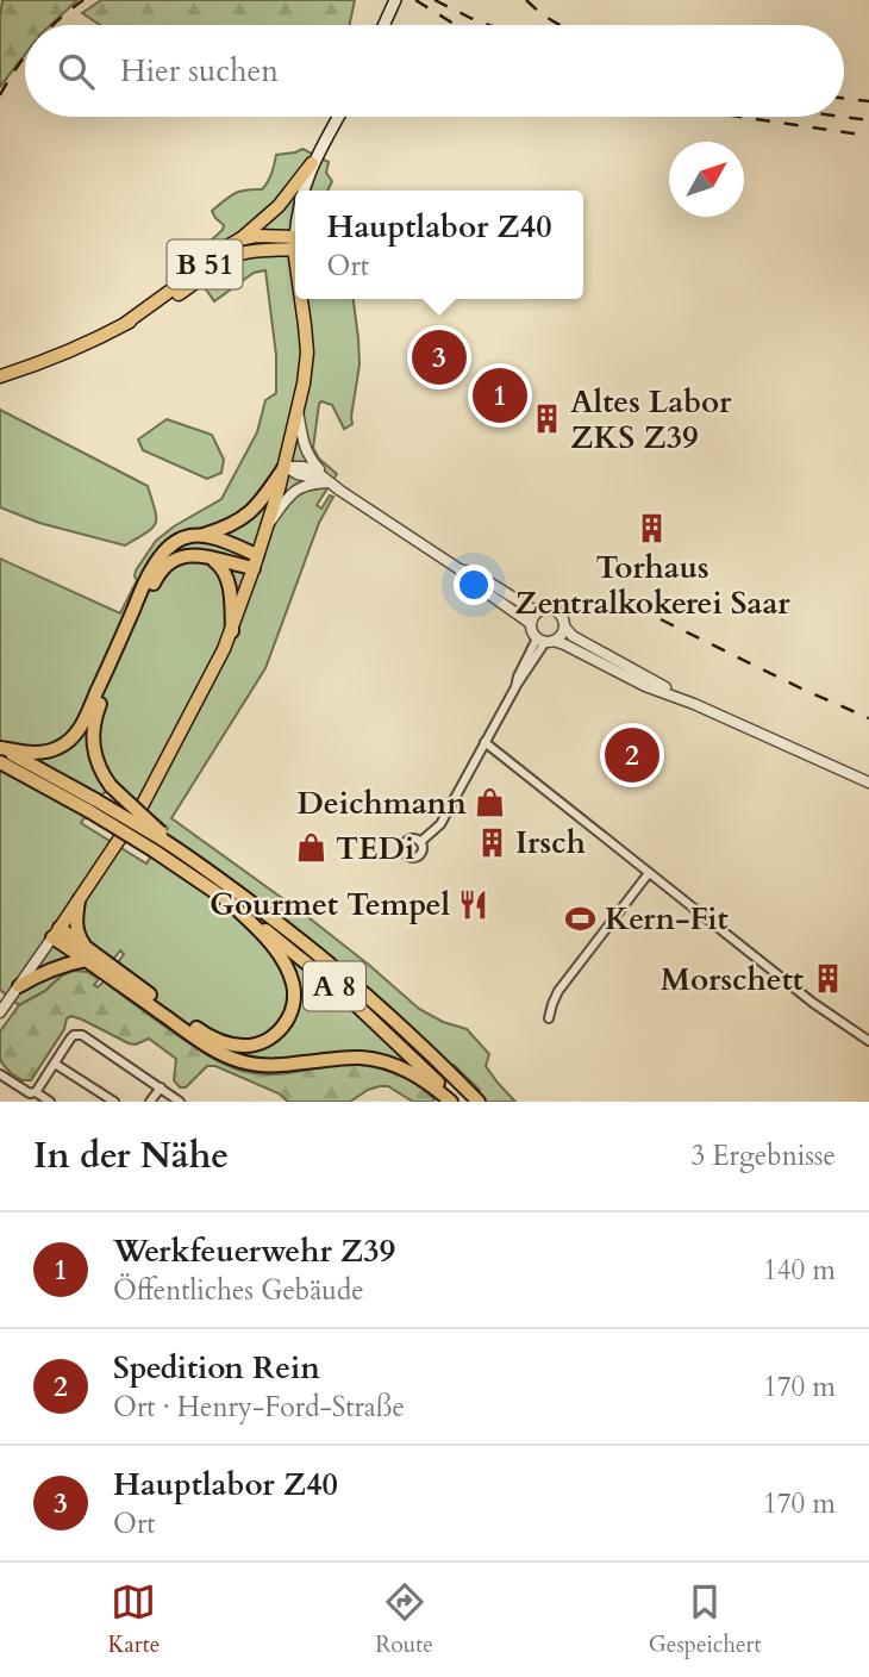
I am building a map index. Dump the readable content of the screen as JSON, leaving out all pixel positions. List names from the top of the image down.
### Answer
{
  "streets": {
    "highway": ["A 8"],
    "main road": ["B 51"]
  },
  "places": {
    "building": [
      "Altes Labor ZKS Z39",
      "Torhaus Zentralkokerei Saar",
      "Irsch",
      "Morschett"
    ],
    "shop": ["Deichmann", "TEDi"],
    "restaurant": ["Gourmet Tempel"],
    "sports": ["Kern-Fit"]
  },
  "north": "top right",
  "page": {
    "search": "Hier suchen",
    "popup": ["Hauptlabor Z40", "Ort"],
    "pins": ["3", "1", "2"],
    "heading": ["In der Nähe", "3 Ergebnisse"],
    "list": [
      {
        "mark": "1",
        "name": "Werkfeuerwehr Z39",
        "note": "Öffentliches Gebäude",
        "value": "140 m"
      },
      {
        "mark": "2",
        "name": "Spedition Rein",
        "note": "Ort · Henry-Ford-Straße",
        "value": "170 m"
      },
      {
        "mark": "3",
        "name": "Hauptlabor Z40",
        "note": "Ort",
        "value": "170 m"
      }
    ],
    "nav": ["Karte", "Route", "Gespeichert"]
  }
}
